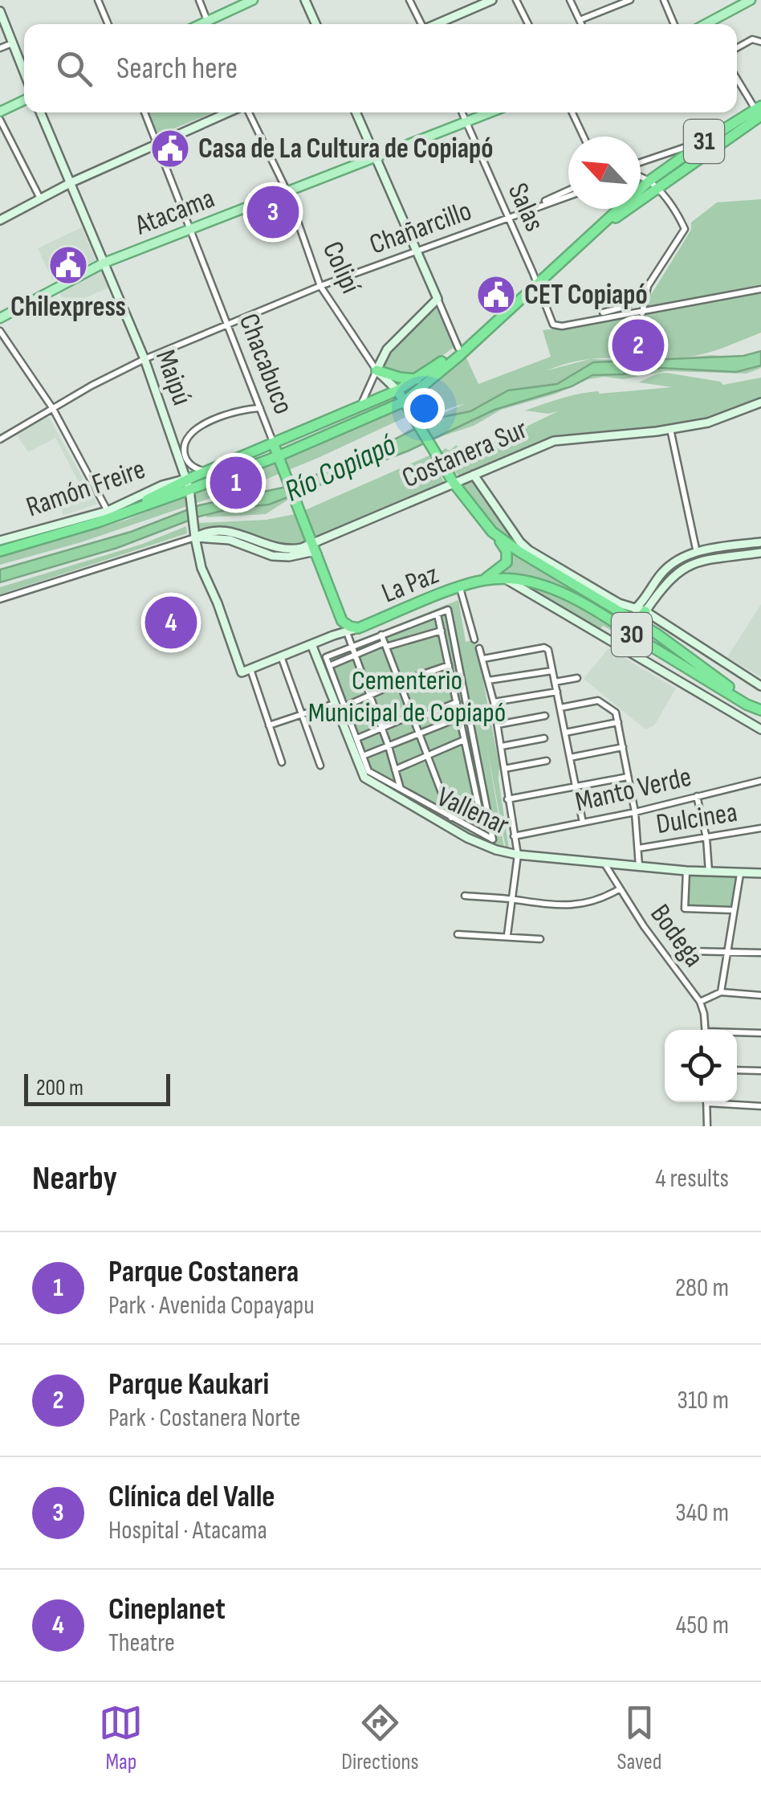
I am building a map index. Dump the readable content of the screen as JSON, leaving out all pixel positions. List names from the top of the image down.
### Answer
{
  "streets": {
    "highway": [
      "31",
      "Chacabuco",
      "La Paz",
      "30"
    ],
    "main road": ["Atacama"],
    "street": [
      "Salas",
      "Chañarcillo",
      "Colipí",
      "Maipú",
      "Costanera Sur",
      "Ramón Freire",
      "Manto Verde",
      "Vallenar",
      "Dulcinea",
      "Bodega"
    ]
  },
  "crossings": [
    ["31", "Salas"],
    ["31", "Colipí"],
    ["31", "30"],
    ["Salas", "Atacama"],
    ["Salas", "Chañarcillo"],
    ["Atacama", "Colipí"],
    ["Atacama", "Chacabuco"],
    ["Atacama", "Maipú"],
    ["Chañarcillo", "Colipí"],
    ["Chañarcillo", "Chacabuco"],
    ["Chañarcillo", "Maipú"],
    ["Colipí", "30"],
    ["Chacabuco", "Costanera Sur"],
    ["Maipú", "Costanera Sur"],
    ["Maipú", "Ramón Freire"],
    ["Maipú", "La Paz"],
    ["Costanera Sur", "30"],
    ["La Paz", "30"],
    ["La Paz", "Vallenar"],
    ["Vallenar", "Bodega"]
  ],
  "water": ["Río Copiapó"],
  "parks": ["Cementerio Municipal de Copiapó"],
  "places": {
    "public building": ["Casa de La Cultura de Copiapó", "Chilexpress", "CET Copiapó"]
  },
  "scale_bar": "200 m",
  "north": "top left",
  "page": {
    "search": "Search here",
    "pins": [
      "3",
      "2",
      "1",
      "4"
    ],
    "scale": "200 m",
    "heading": ["Nearby", "4 results"],
    "list": [
      {
        "mark": "1",
        "name": "Parque Costanera",
        "note": "Park · Avenida Copayapu",
        "value": "280 m"
      },
      {
        "mark": "2",
        "name": "Parque Kaukari",
        "note": "Park · Costanera Norte",
        "value": "310 m"
      },
      {
        "mark": "3",
        "name": "Clínica del Valle",
        "note": "Hospital · Atacama",
        "value": "340 m"
      },
      {
        "mark": "4",
        "name": "Cineplanet",
        "note": "Theatre",
        "value": "450 m"
      }
    ],
    "nav": ["Map", "Directions", "Saved"]
  }
}
